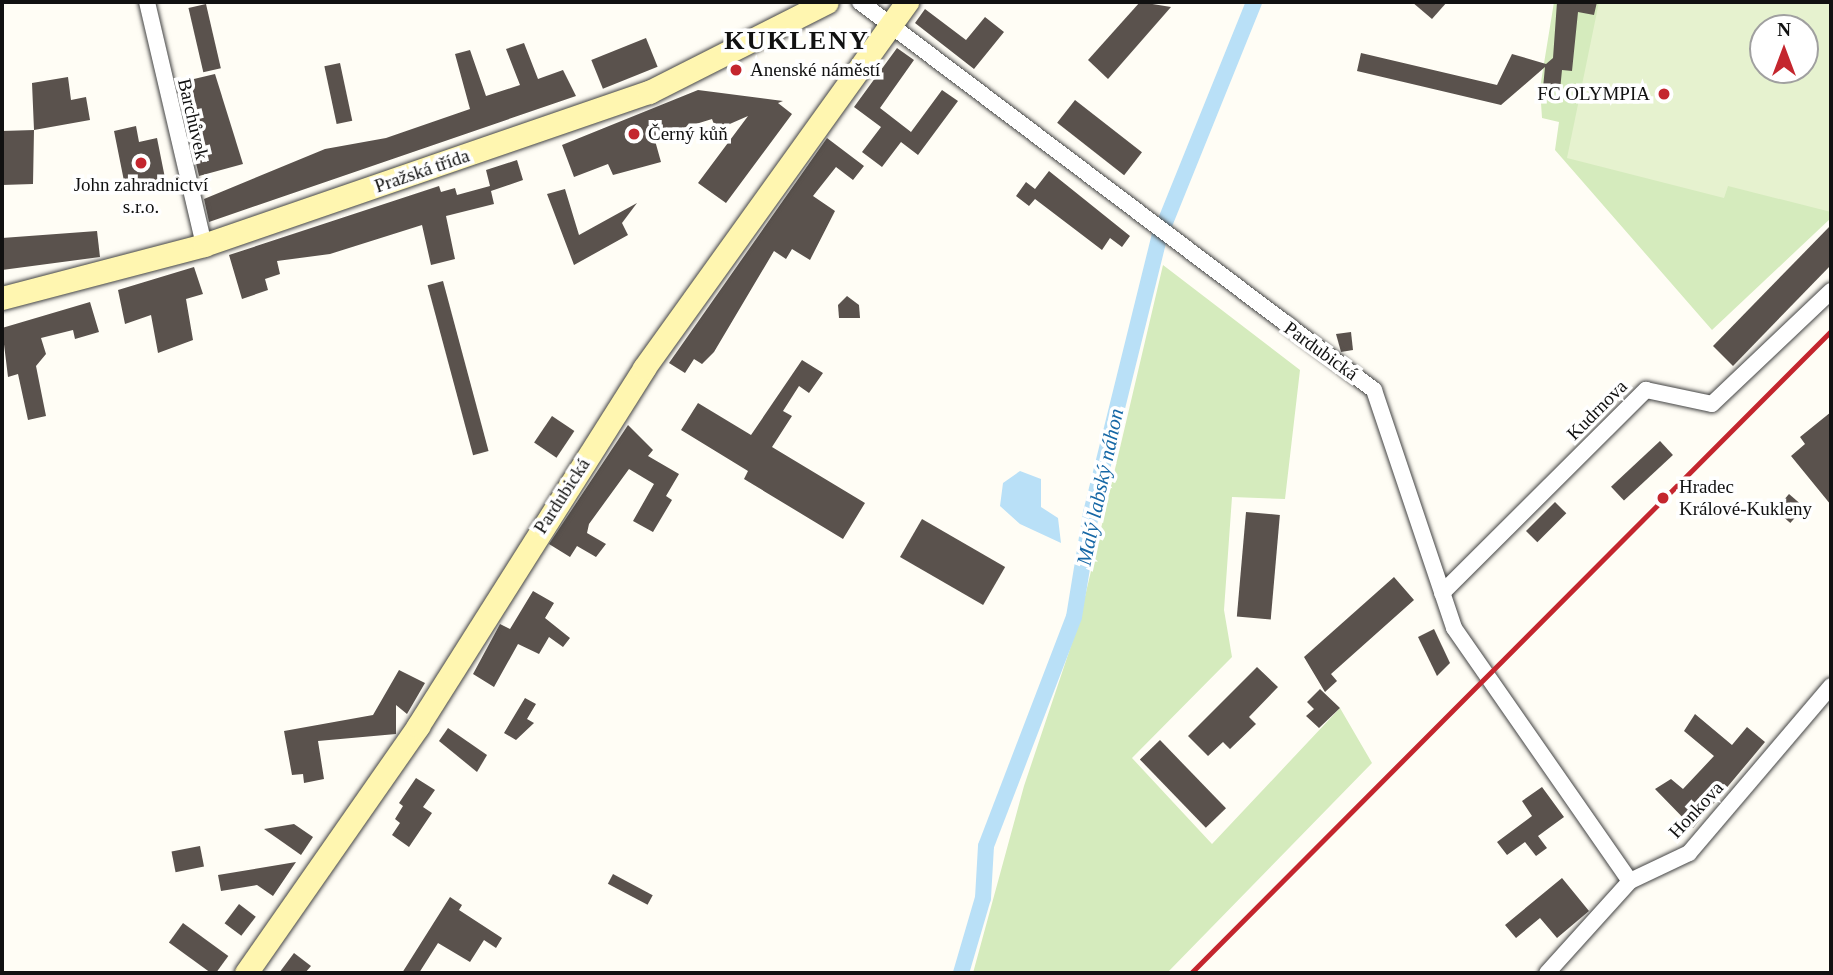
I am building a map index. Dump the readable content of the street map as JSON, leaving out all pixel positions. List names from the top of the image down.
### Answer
{
  "streets": {
    "street": [
      "Barchůvek",
      "Pražská třída",
      "Pardubická",
      "Kudrnova",
      "Honkova"
    ]
  },
  "crossings": [
    ["Barchůvek", "Pražská třída"],
    ["Pardubická", "Kudrnova"],
    ["Pardubická", "Honkova"]
  ],
  "districts": ["KUKLENY"],
  "water": ["Malý labský náhon"],
  "places": [
    "Anenské náměstí",
    "FC OLYMPIA",
    "Černý kůň",
    "John zahradnictví s.r.o.",
    "Hradec Králové-Kukleny"
  ],
  "north": "top"
}
